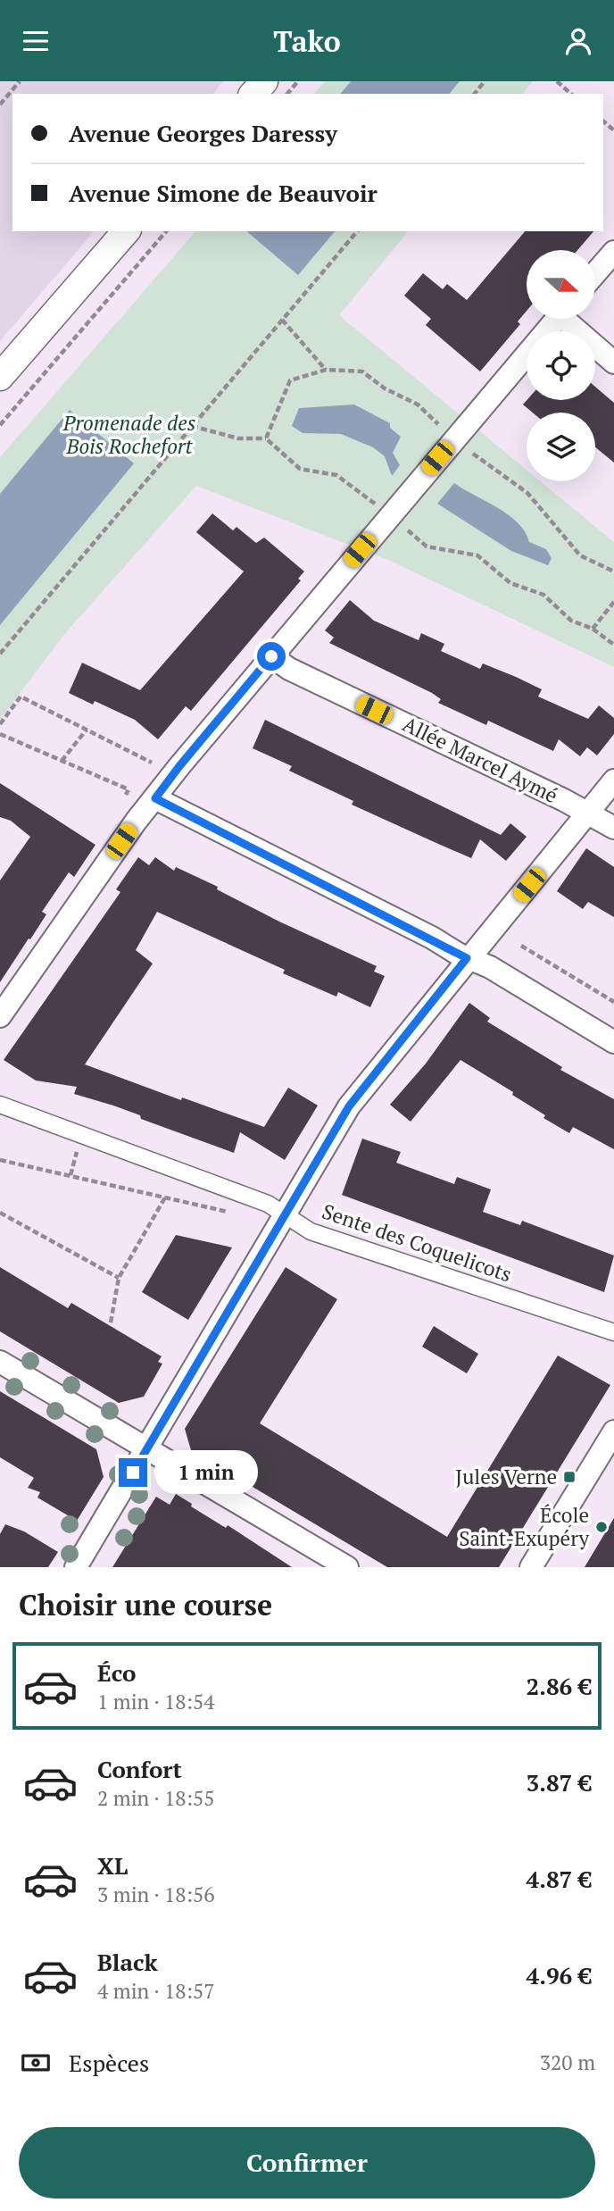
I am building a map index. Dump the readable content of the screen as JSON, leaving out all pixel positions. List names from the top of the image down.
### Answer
{
  "streets": {
    "street": ["Allée Marcel Aymé", "Sente des Coquelicots"]
  },
  "parks": ["Promenade des Bois Rochefort"],
  "places": {
    "transit": ["Jules Verne"],
    "other": ["École Saint-Exupéry"]
  },
  "north": "right",
  "page": {
    "header": "Tako",
    "banner": ["Avenue Georges Daressy", "Avenue Simone de Beauvoir"],
    "bubble": "1 min",
    "heading": "Choisir une course",
    "list": [
      {
        "name": "Éco",
        "note": "1 min · 18:54",
        "value": "2.86 €"
      },
      {
        "name": "Confort",
        "note": "2 min · 18:55",
        "value": "3.87 €"
      },
      {
        "name": "XL",
        "note": "3 min · 18:56",
        "value": "4.87 €"
      },
      {
        "name": "Black",
        "note": "4 min · 18:57",
        "value": "4.96 €"
      }
    ],
    "pay": ["Espèces", "320 m"],
    "buttons": "Confirmer"
  }
}
